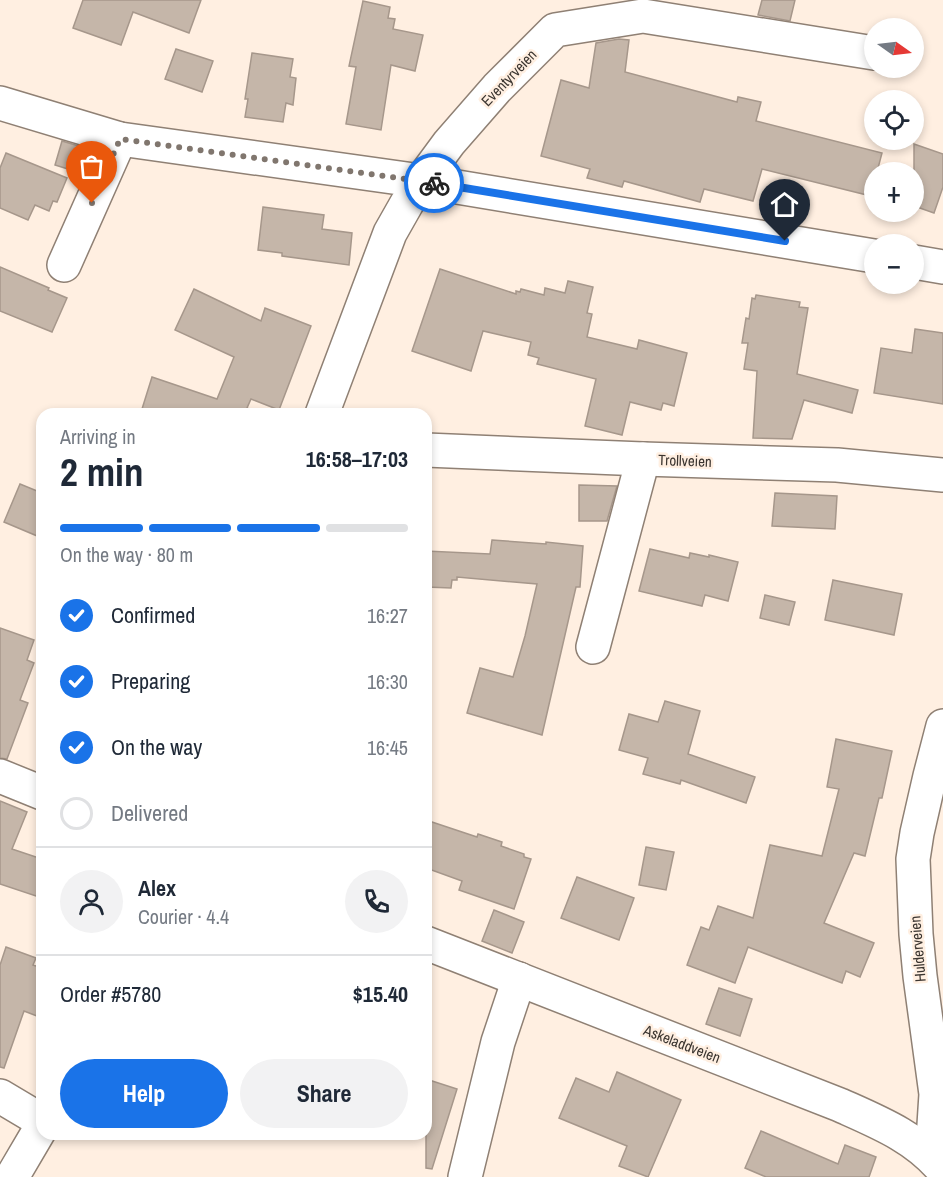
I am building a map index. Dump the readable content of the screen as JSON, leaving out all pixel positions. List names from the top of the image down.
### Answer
{
  "streets": {
    "street": [
      "Eventyrveien",
      "Trollveien",
      "Hulderveien",
      "Askeladdveien"
    ]
  },
  "crossings": [
    ["Hulderveien", "Askeladdveien"]
  ],
  "north": "right",
  "page": {
    "map_buttons": ["+", "−"],
    "heading": ["2 min", "Arriving in", "16:58–17:03"],
    "panel": [
      "Alex",
      "Courier · 4.4",
      "Order #5780",
      "$15.40"
    ],
    "bar": "On the way · 80 m",
    "list": [
      ["Confirmed", "16:27"],
      ["Preparing", "16:30"],
      ["On the way", "16:45"],
      "Delivered"
    ],
    "buttons": ["Help", "Share"]
  }
}
